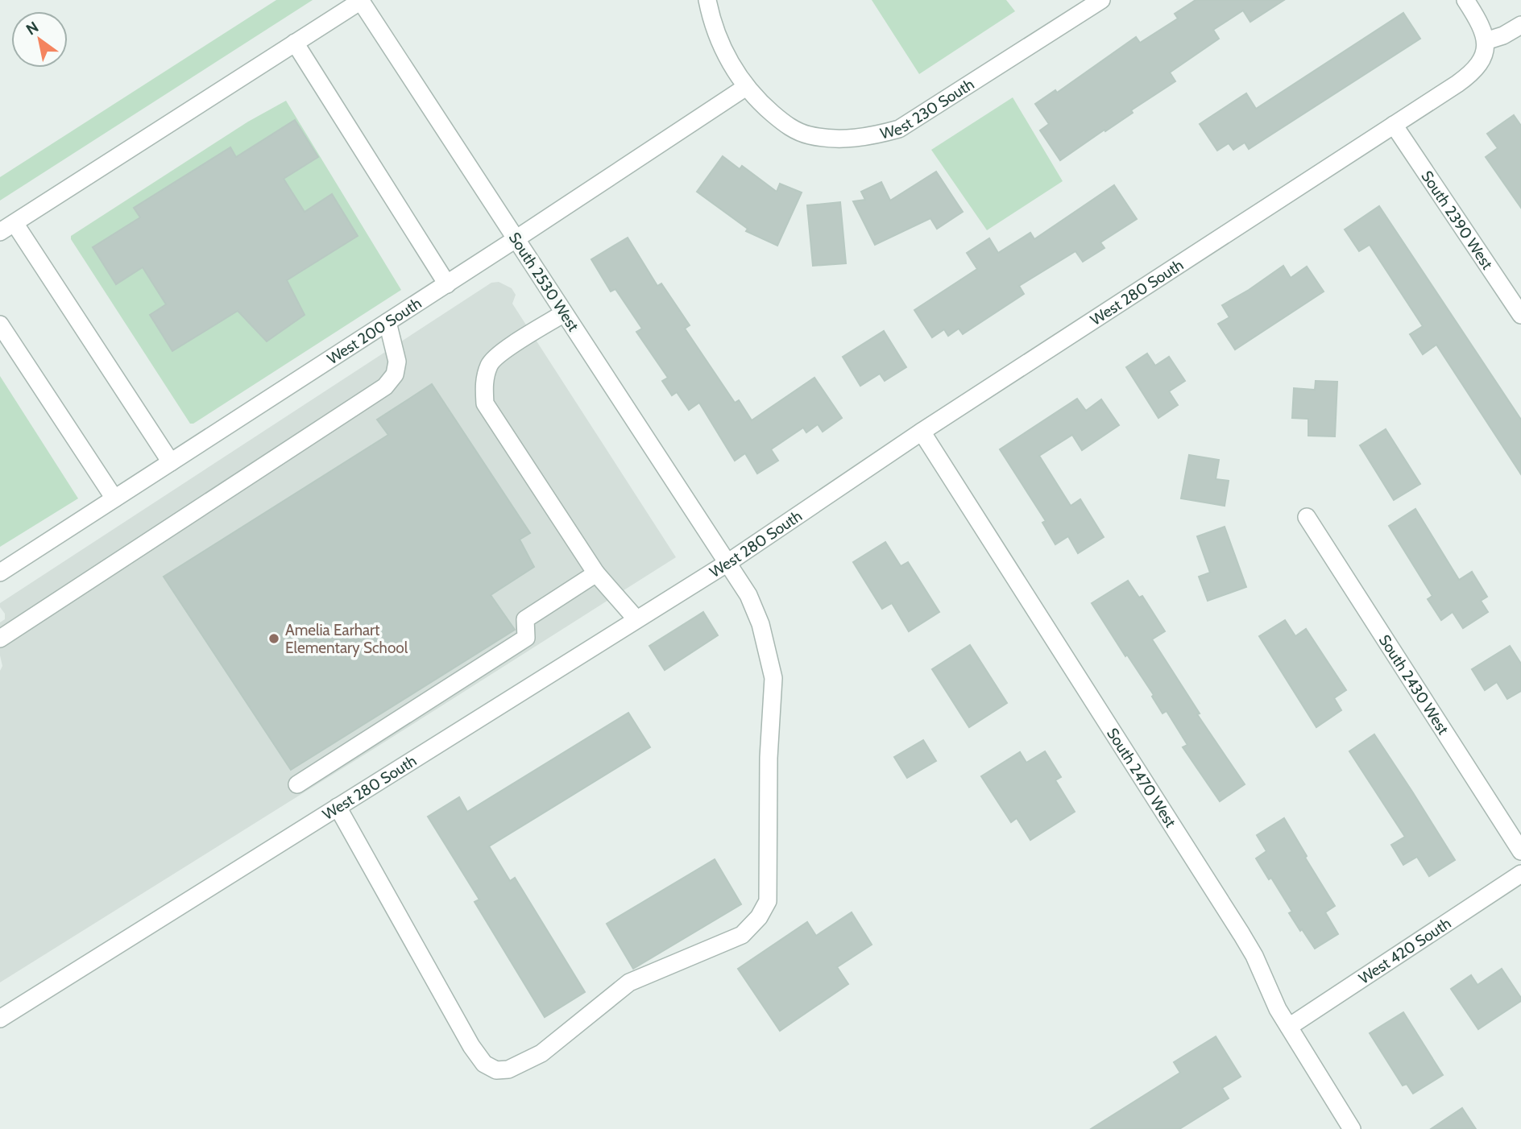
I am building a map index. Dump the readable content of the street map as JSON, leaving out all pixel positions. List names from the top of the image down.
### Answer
{
  "streets": {
    "street": [
      "West 230 South",
      "South 2390 West",
      "South 2530 West",
      "West 280 South",
      "West 200 South",
      "South 2430 West",
      "South 2470 West",
      "West 420 South"
    ]
  },
  "crossings": [
    ["West 230 South", "West 200 South"],
    ["South 2390 West", "West 280 South"],
    ["South 2530 West", "West 280 South"],
    ["South 2530 West", "West 200 South"],
    ["West 280 South", "South 2470 West"],
    ["South 2470 West", "West 420 South"]
  ],
  "places": ["Amelia Earhart Elementary School"],
  "north": "top left"
}
